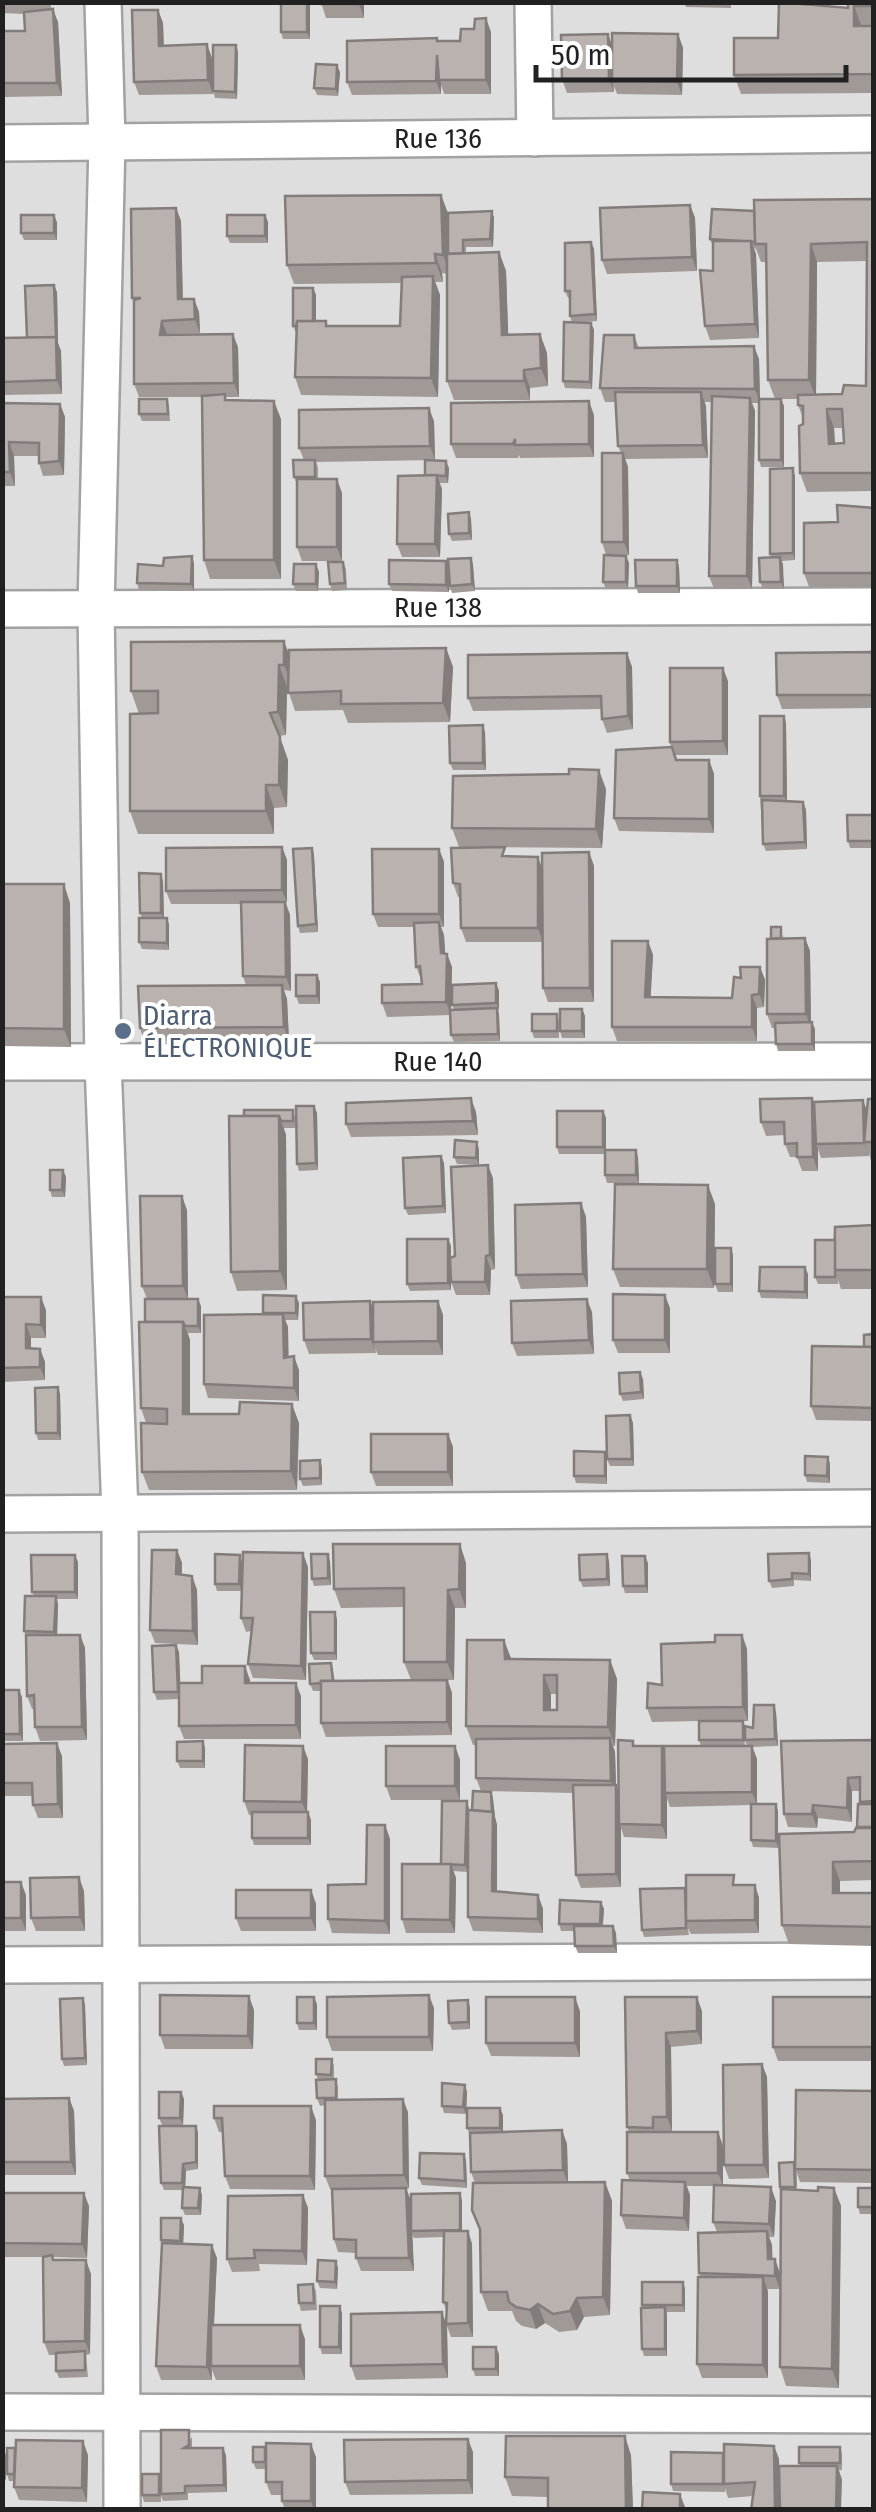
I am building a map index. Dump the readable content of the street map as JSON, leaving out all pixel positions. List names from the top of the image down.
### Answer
{
  "streets": {
    "street": ["Rue 136", "Rue 138", "Rue 140"]
  },
  "places": ["Diarra ÉLECTRONIQUE"],
  "scale_bar": "50 m"
}
